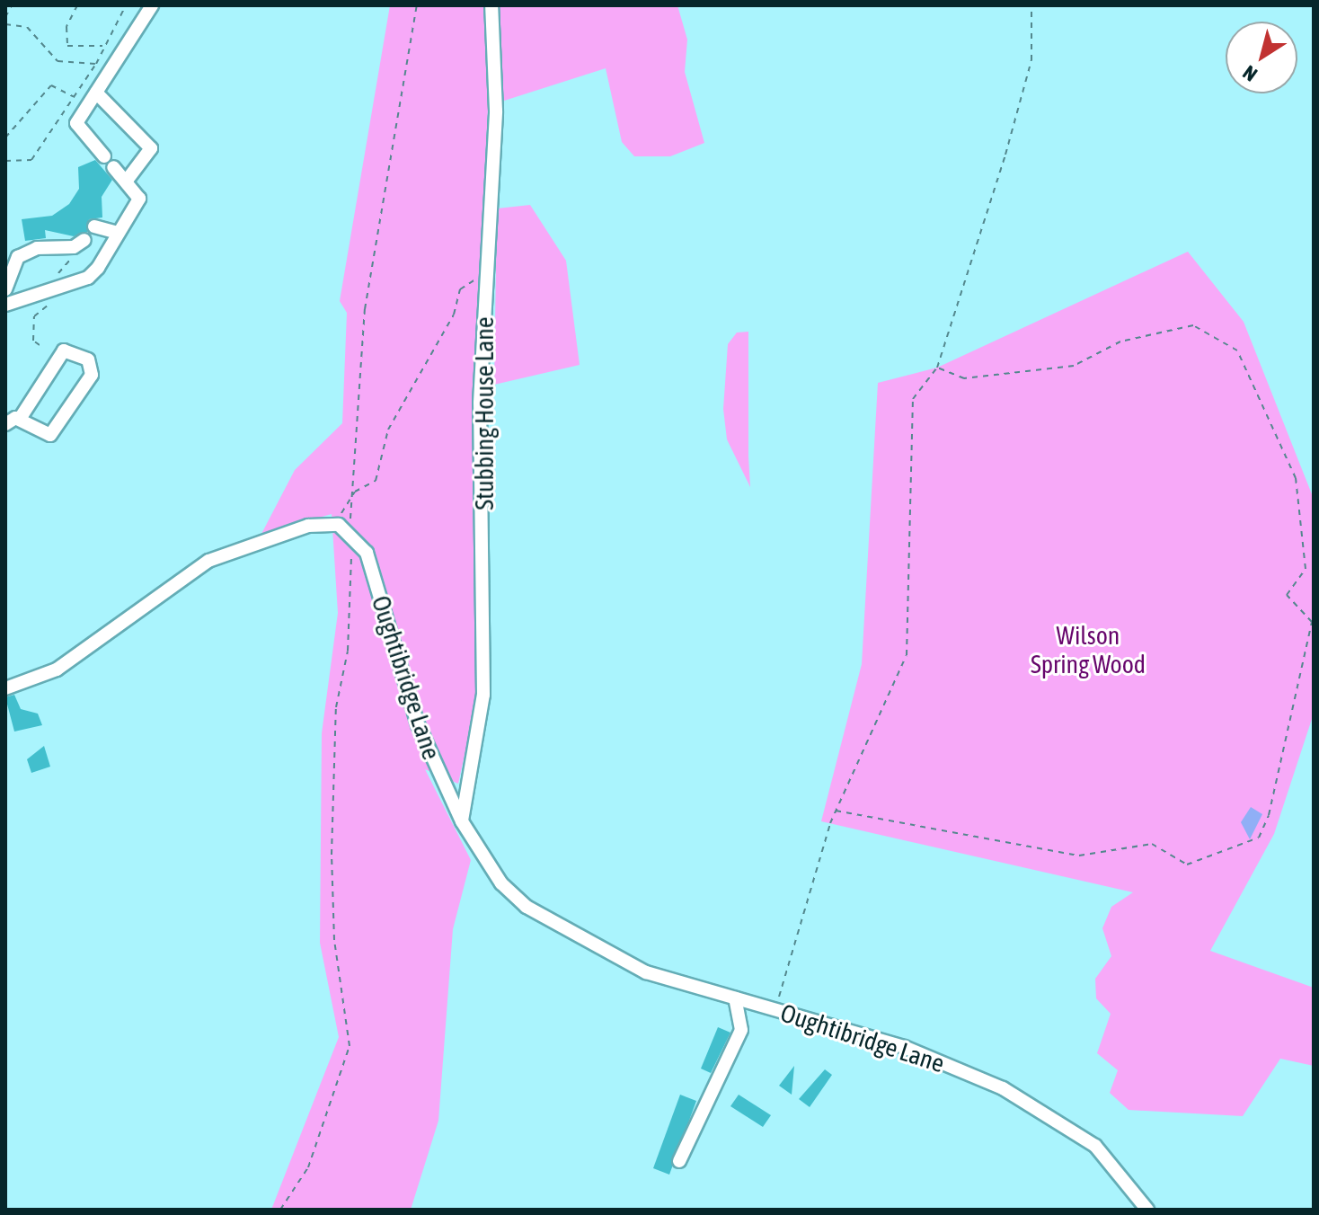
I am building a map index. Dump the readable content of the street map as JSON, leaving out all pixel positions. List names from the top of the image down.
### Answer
{
  "streets": {
    "street": ["Stubbing House Lane", "Oughtibridge Lane"]
  },
  "crossings": [
    ["Stubbing House Lane", "Oughtibridge Lane"]
  ],
  "parks": ["Wilson Spring Wood"],
  "north": "bottom left"
}
